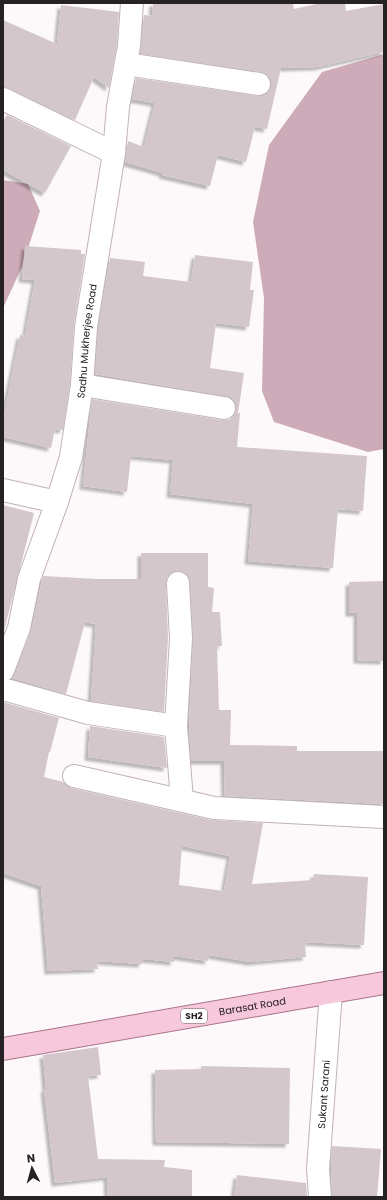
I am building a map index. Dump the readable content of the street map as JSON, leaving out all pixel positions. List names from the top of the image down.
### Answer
{
  "streets": {
    "main road": ["Barasat Road", "SH2"],
    "street": ["Sadhu Mukherjee Road", "Sukant Sarani"]
  },
  "crossings": [
    ["Barasat Road", "Sukant Sarani"]
  ],
  "north": "top"
}
